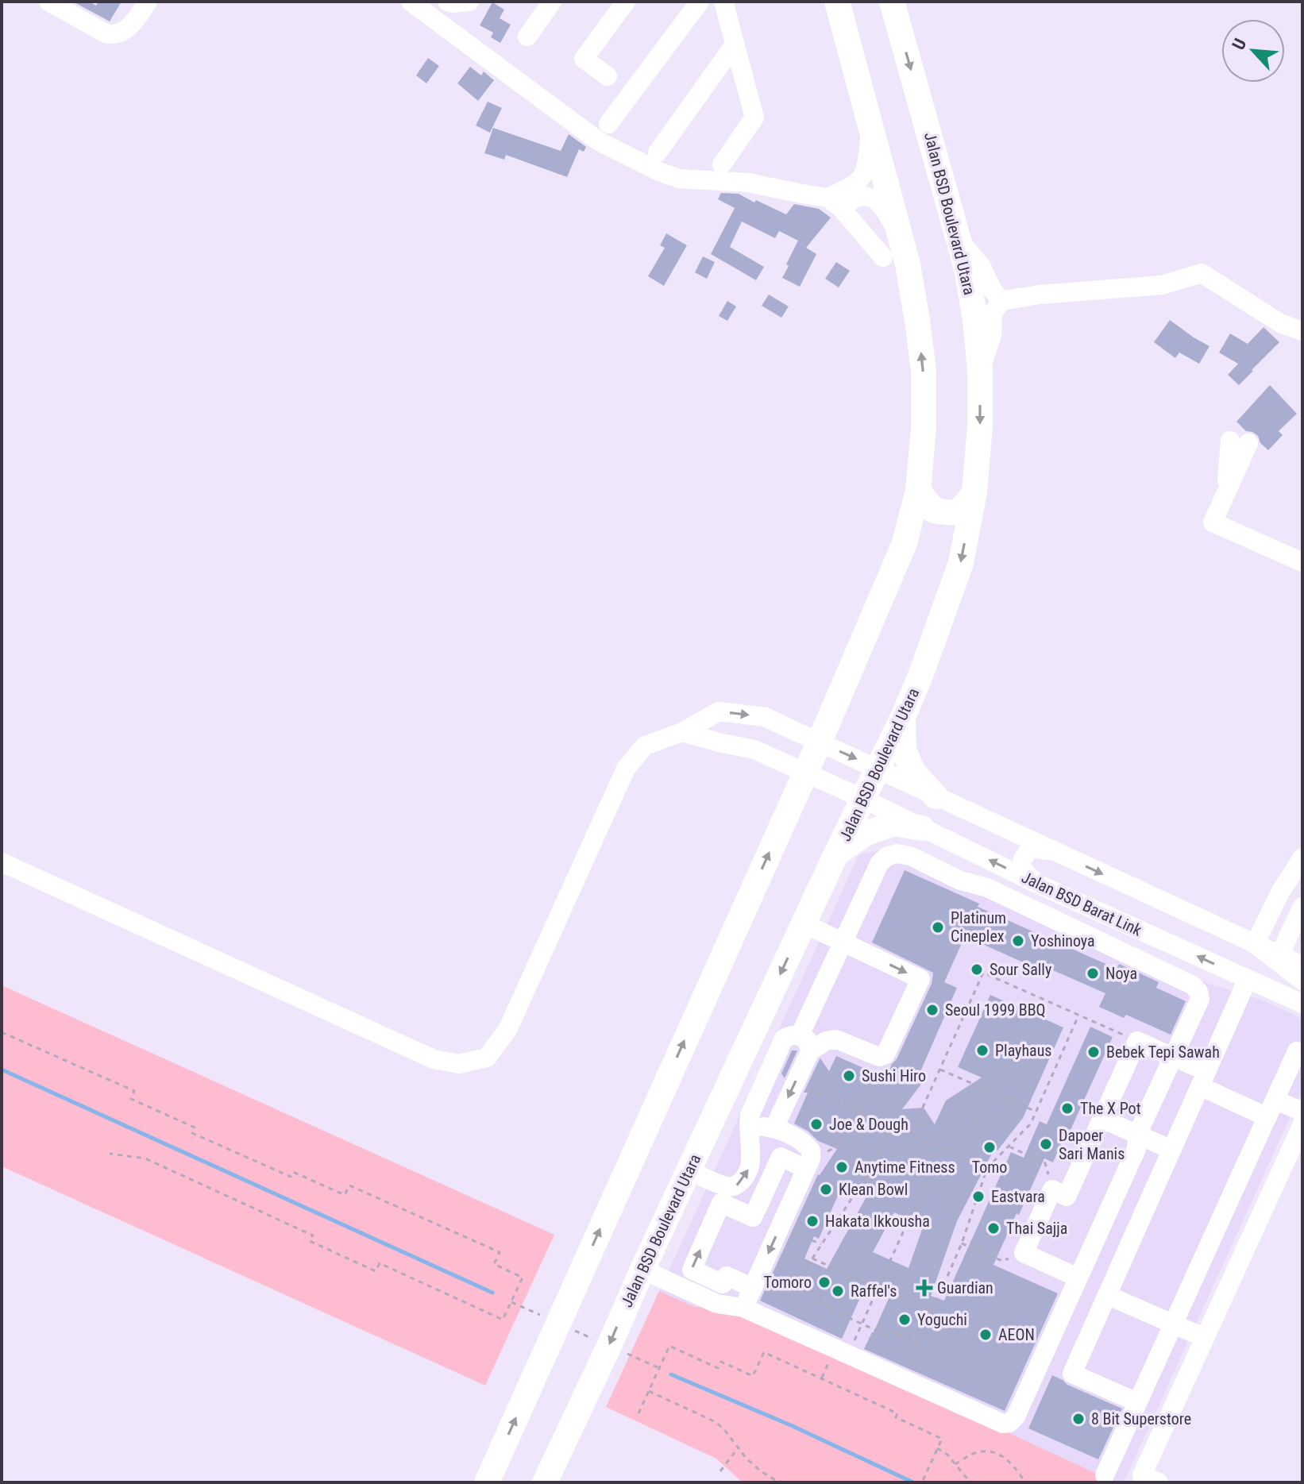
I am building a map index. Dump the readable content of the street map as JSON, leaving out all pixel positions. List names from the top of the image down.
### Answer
{
  "streets": {
    "main road": ["Jalan BSD Boulevard Utara"],
    "street": ["Jalan BSD Barat Link"]
  },
  "crossings": [
    ["Jalan BSD Boulevard Utara", "Jalan BSD Barat Link"]
  ],
  "places": {
    "other": [
      "Platinum Cineplex",
      "Yoshinoya",
      "Sour Sally",
      "Noya",
      "Seoul 1999 BBQ",
      "Playhaus",
      "Bebek Tepi Sawah",
      "Sushi Hiro",
      "The X Pot",
      "Joe & Dough",
      "Dapoer Sari Manis",
      "Tomo",
      "Anytime Fitness",
      "Klean Bowl",
      "Eastvara",
      "Hakata Ikkousha",
      "Thai Sajja",
      "Tomoro",
      "Raffel's",
      "Yoguchi",
      "AEON",
      "8 Bit Superstore"
    ],
    "health": ["Guardian"]
  },
  "north": "top left"
}
